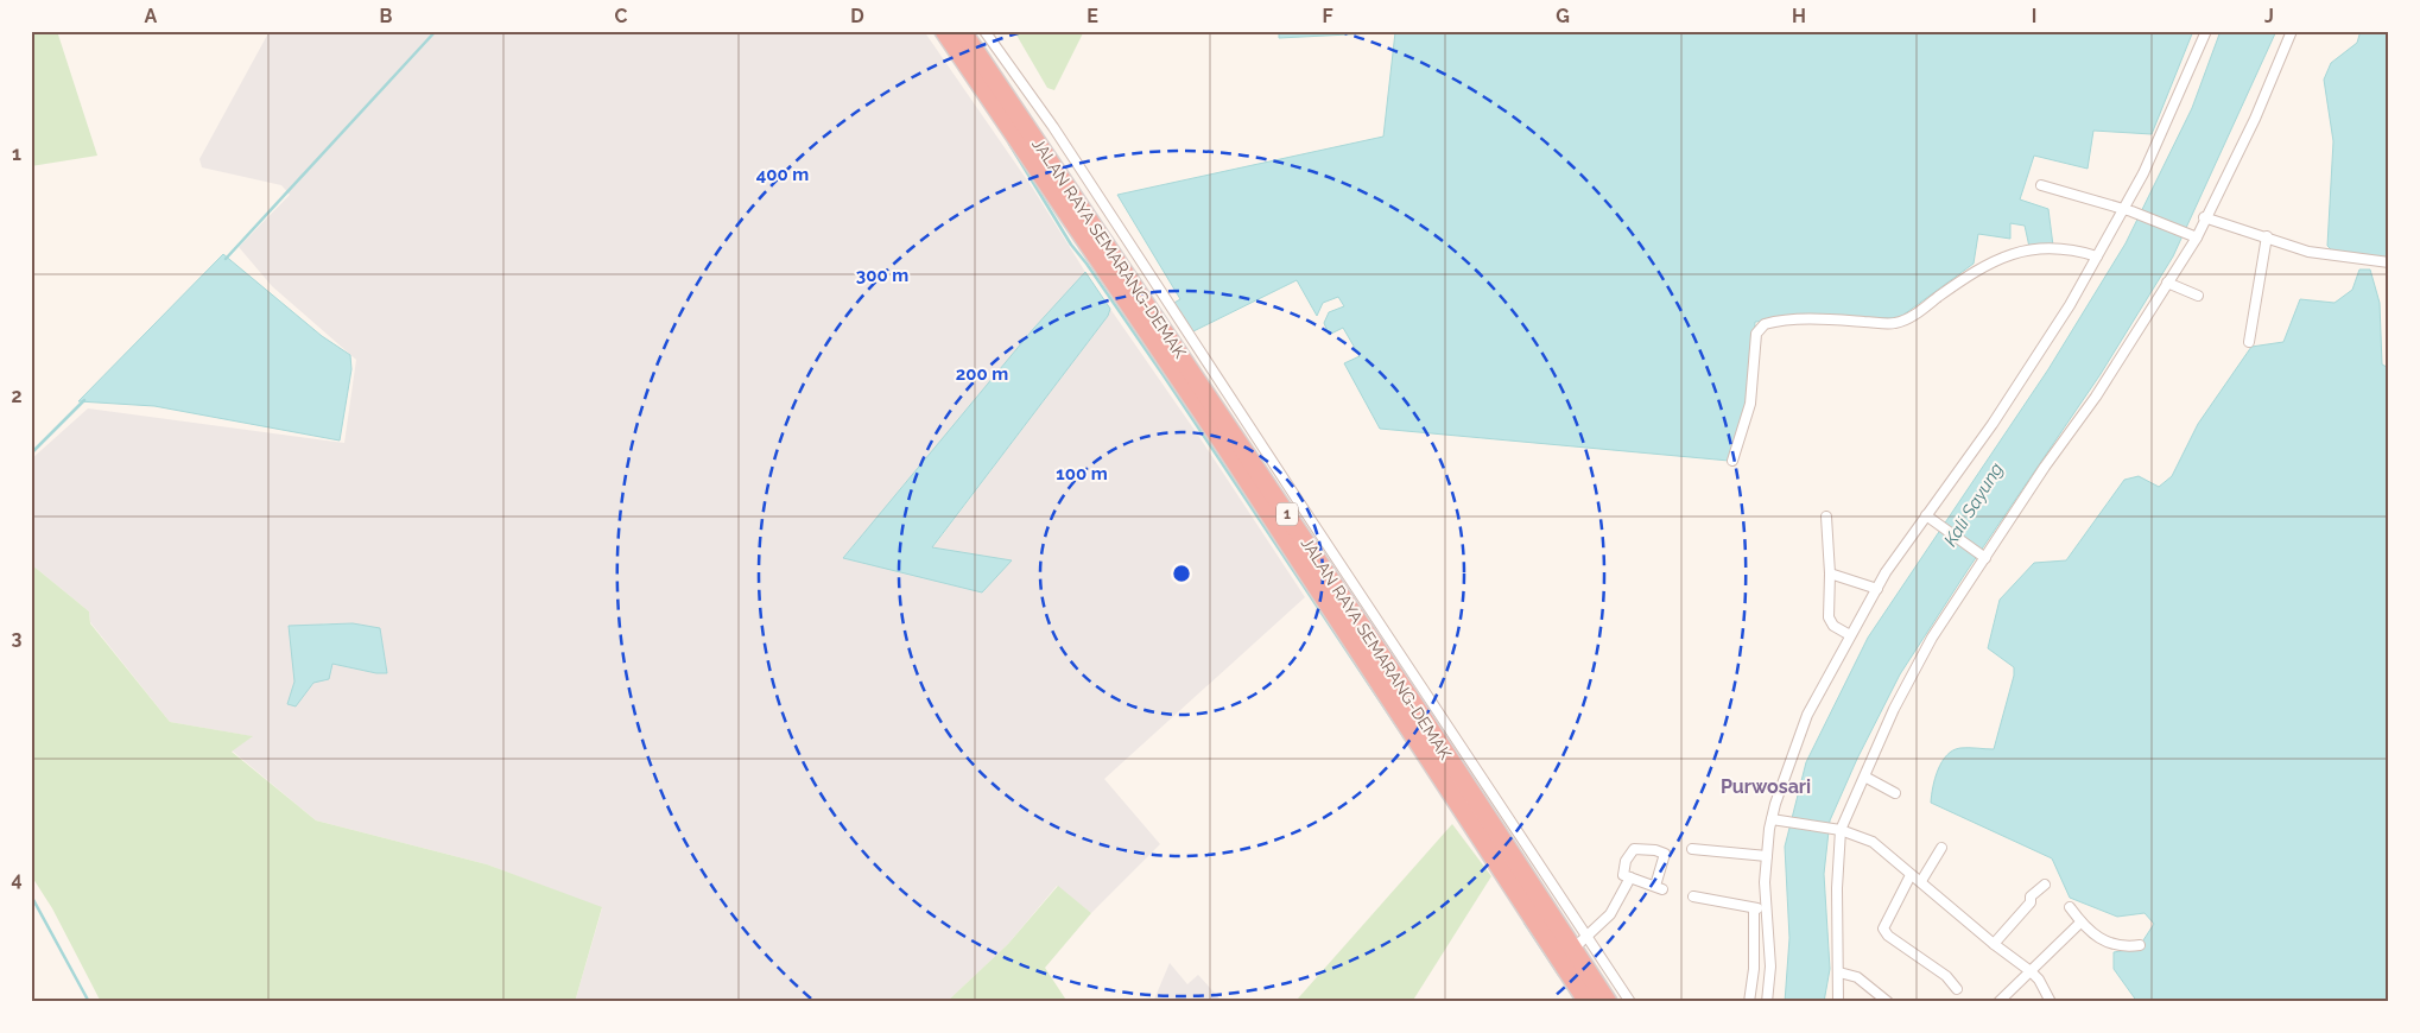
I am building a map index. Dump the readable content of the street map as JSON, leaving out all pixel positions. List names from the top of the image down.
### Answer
{
  "streets": {
    "highway": ["JALAN RAYA SEMARANG-DEMAK", "1"]
  },
  "districts": ["Purwosari"],
  "water": ["Kali Sayung"],
  "grid": {
    "columns": [
      "A",
      "B",
      "C",
      "D",
      "E",
      "F",
      "G",
      "H",
      "I",
      "J"
    ],
    "rows": [
      "1",
      "2",
      "3",
      "4"
    ]
  },
  "rings": [
    "400 m",
    "300 m",
    "200 m",
    "100 m"
  ]
}
